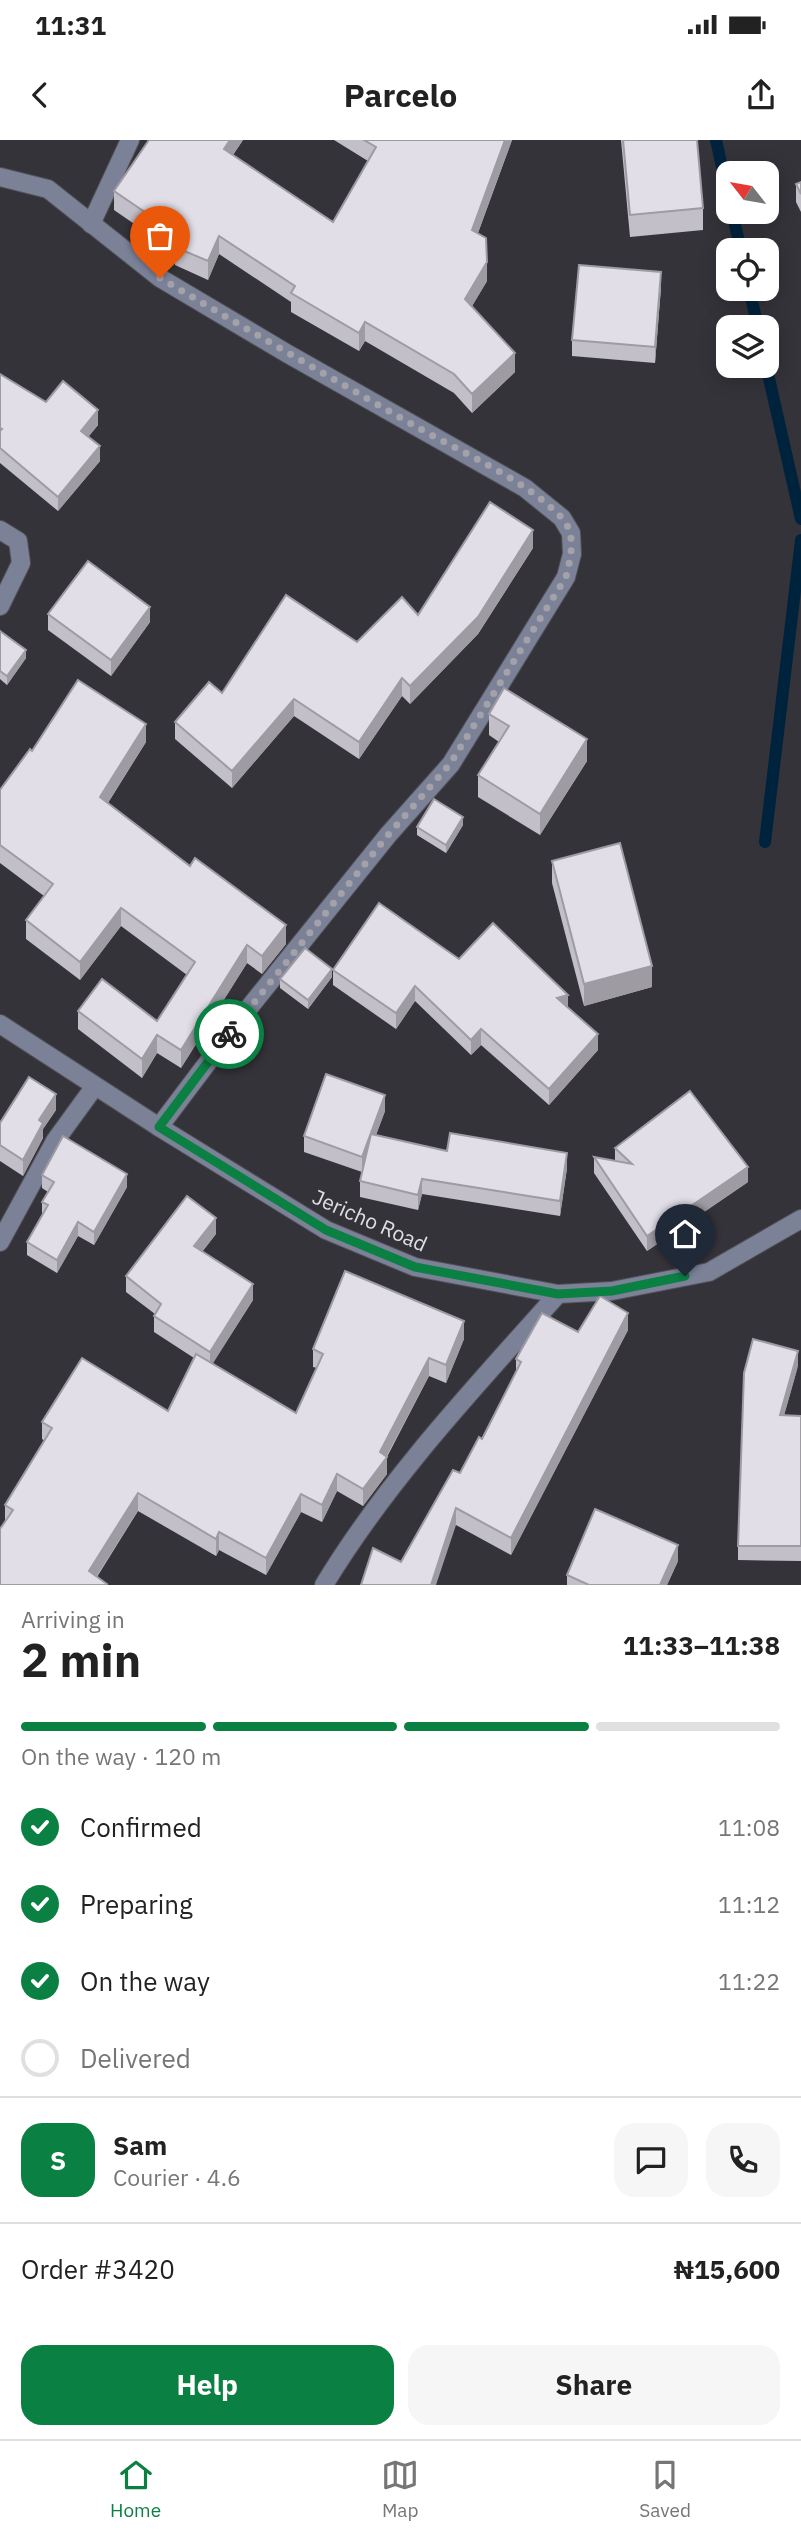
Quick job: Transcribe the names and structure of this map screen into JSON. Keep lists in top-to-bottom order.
{
  "streets": {
    "street": ["Jericho Road"]
  },
  "north": "top left",
  "page": {
    "status": "11:31",
    "header": "Parcelo",
    "heading": ["2 min", "Arriving in", "11:33–11:38"],
    "panel": [
      "Sam",
      "Courier · 4.6",
      "Order #3420",
      "₦15,600"
    ],
    "bar": "On the way · 120 m",
    "list": [
      ["Confirmed", "11:08"],
      ["Preparing", "11:12"],
      ["On the way", "11:22"],
      "Delivered"
    ],
    "round": "S",
    "buttons": ["Help", "Share"],
    "tabs": ["Home", "Map", "Saved"]
  }
}
